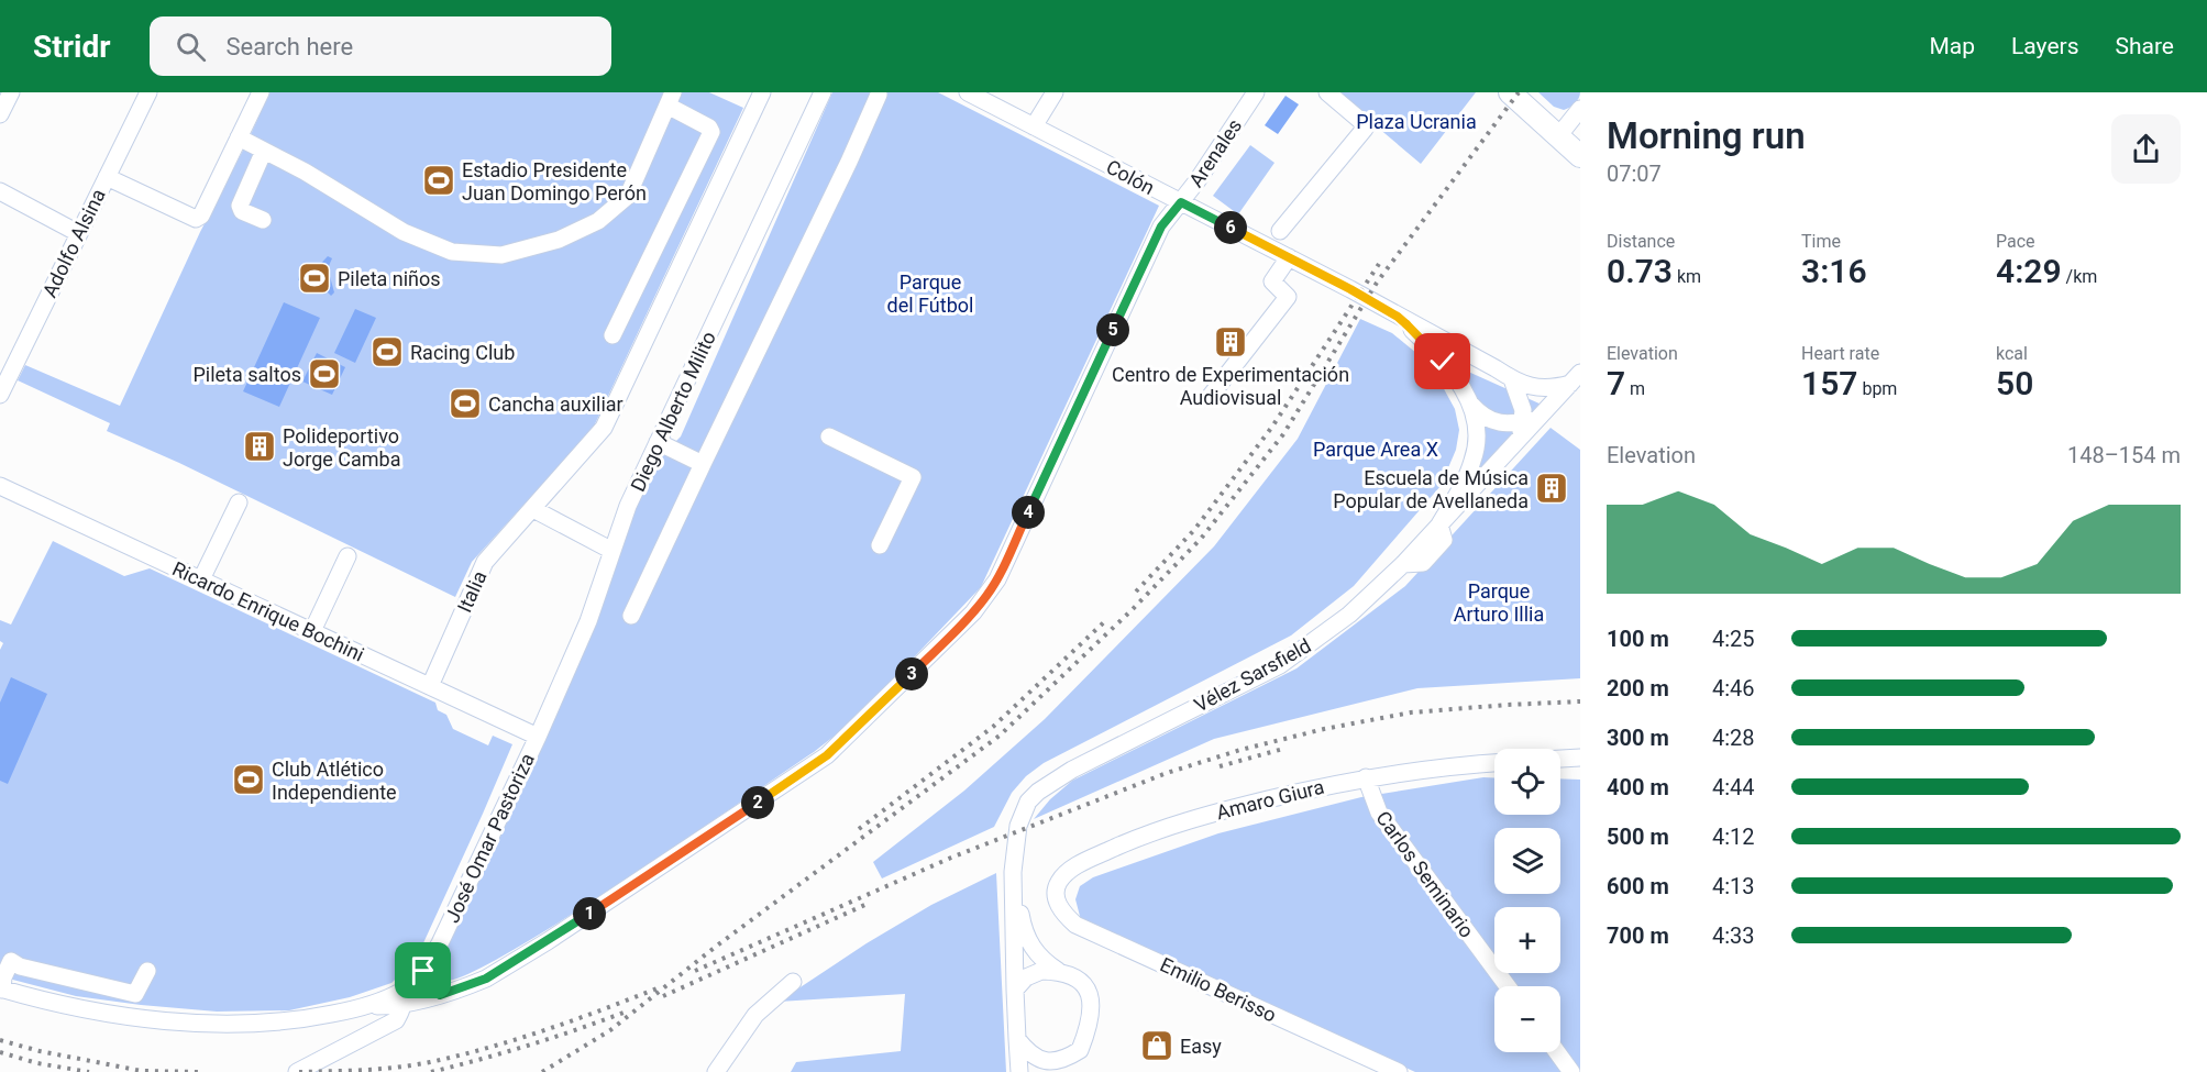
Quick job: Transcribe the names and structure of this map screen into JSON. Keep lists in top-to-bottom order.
{
  "streets": {
    "street": [
      "Arenales",
      "Colón",
      "Adolfo Alsina",
      "Diego Alberto Milito",
      "Italia",
      "Ricardo Enrique Bochini",
      "Vélez Sarsfield",
      "Amaro Giura",
      "José Omar Pastoriza",
      "Carlos Seminario",
      "Emilio Berisso"
    ]
  },
  "crossings": [
    ["Arenales", "Colón"],
    ["Arenales", "José Omar Pastoriza"],
    ["Colón", "Vélez Sarsfield"],
    ["Diego Alberto Milito", "Ricardo Enrique Bochini"],
    ["Diego Alberto Milito", "José Omar Pastoriza"],
    ["Italia", "Ricardo Enrique Bochini"],
    ["Ricardo Enrique Bochini", "José Omar Pastoriza"],
    ["Amaro Giura", "Carlos Seminario"],
    ["Amaro Giura", "Emilio Berisso"]
  ],
  "parks": [
    "Plaza Ucrania",
    "Parque del Fútbol",
    "Parque Area X",
    "Parque Arturo Illia"
  ],
  "places": {
    "sports": [
      "Estadio Presidente Juan Domingo Perón",
      "Pileta niños",
      "Racing Club",
      "Pileta saltos",
      "Cancha auxiliar",
      "Club Atlético Independiente"
    ],
    "building": ["Centro de Experimentación Audiovisual", "Polideportivo Jorge Camba", "Escuela de Música Popular de Avellaneda"],
    "shop": ["Easy"]
  },
  "page": {
    "header": "Stridr",
    "search": "Search here",
    "nav": ["Map", "Layers", "Share"],
    "heading": ["Morning run", "07:07"],
    "stats": [
      ["Distance", "0.73 km"],
      ["Time", "3:16"],
      ["Pace", "4:29 /km"],
      ["Elevation", "7 m"],
      ["Heart rate", "157 bpm"],
      ["kcal", "50"]
    ],
    "pins": [
      "6",
      "5",
      "4",
      "3",
      "2",
      "1"
    ],
    "chart": ["Elevation", "148–154 m"],
    "list": [
      {
        "name": "100 m",
        "note": "4:25"
      },
      {
        "name": "200 m",
        "note": "4:46"
      },
      {
        "name": "300 m",
        "note": "4:28"
      },
      {
        "name": "400 m",
        "note": "4:44"
      },
      {
        "name": "500 m",
        "note": "4:12"
      },
      {
        "name": "600 m",
        "note": "4:13"
      },
      {
        "name": "700 m",
        "note": "4:33"
      }
    ],
    "map_buttons": ["+", "−"]
  }
}
